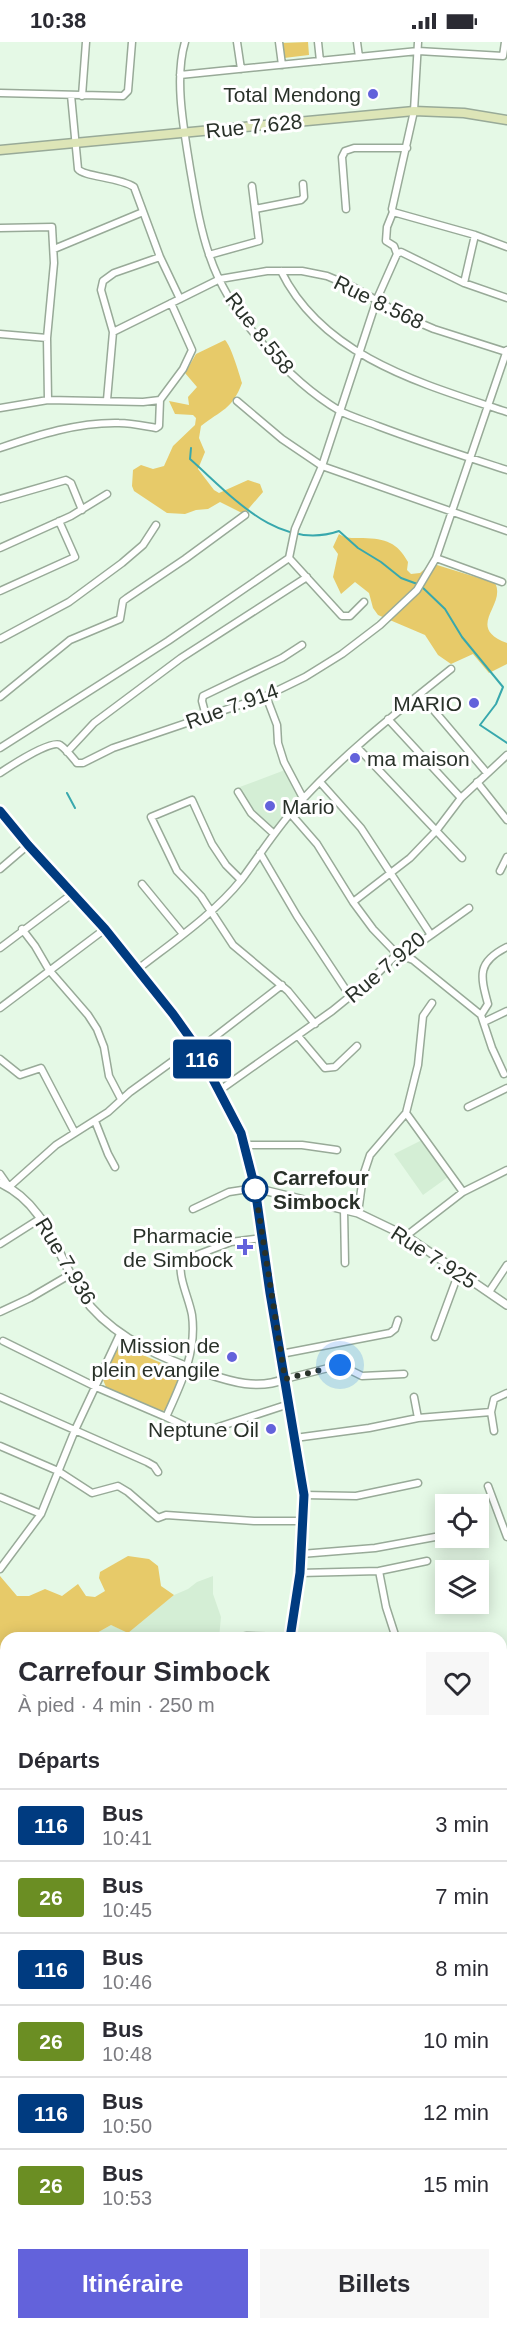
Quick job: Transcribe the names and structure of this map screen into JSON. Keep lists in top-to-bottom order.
{
  "streets": {
    "main road": ["Rue 7.628"],
    "street": [
      "Rue 8.568",
      "Rue 8.558",
      "Rue 7.914",
      "Rue 7.920",
      "Rue 7.925",
      "Rue 7.936"
    ]
  },
  "crossings": [
    ["Rue 7.628", "Rue 8.558"],
    ["Rue 8.568", "Rue 8.558"],
    ["Rue 8.568", "Rue 7.914"],
    ["Rue 8.558", "Rue 7.914"]
  ],
  "places": {
    "other": [
      "Total Mendong",
      "MARIO",
      "ma maison",
      "Mario",
      "Carrefour Simbock",
      "Mission de plein evangile",
      "Neptune Oil"
    ],
    "health": ["Pharmacie de Simbock"]
  },
  "lines": ["bus line 116"],
  "page": {
    "status": "10:38",
    "on_map": "116",
    "heading": [
      ["Carrefour Simbock", "À pied · 4 min · 250 m"],
      "Départs"
    ],
    "list": [
      {
        "mark": "116",
        "name": "Bus",
        "note": "10:41",
        "value": "3 min"
      },
      {
        "mark": "26",
        "name": "Bus",
        "note": "10:45",
        "value": "7 min"
      },
      {
        "mark": "116",
        "name": "Bus",
        "note": "10:46",
        "value": "8 min"
      },
      {
        "mark": "26",
        "name": "Bus",
        "note": "10:48",
        "value": "10 min"
      },
      {
        "mark": "116",
        "name": "Bus",
        "note": "10:50",
        "value": "12 min"
      },
      {
        "mark": "26",
        "name": "Bus",
        "note": "10:53",
        "value": "15 min"
      }
    ],
    "buttons": ["Itinéraire", "Billets"]
  }
}
